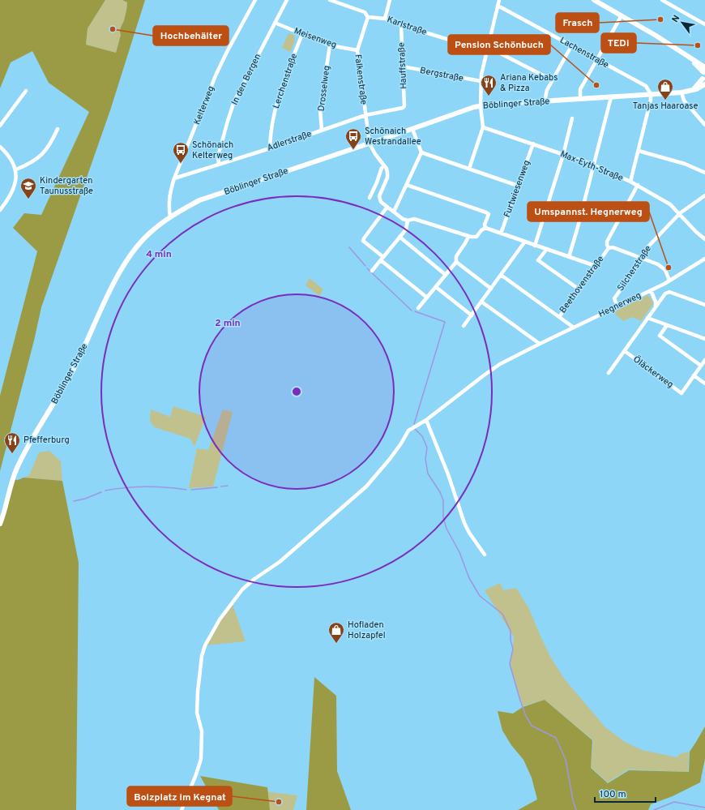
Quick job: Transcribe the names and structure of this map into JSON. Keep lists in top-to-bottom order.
{
  "streets": {
    "main road": ["Böblinger Straße"],
    "street": [
      "Karlstraße",
      "Meisenweg",
      "Lachenstraße",
      "Hauffstraße",
      "Bergstraße",
      "In den Bergen",
      "Falkenstraße",
      "Lerchenstraße",
      "Drosselweg",
      "Kelterweg",
      "Adlerstraße",
      "Max-Eyth-Straße",
      "Furtwiesenweg",
      "Silcherstraße",
      "Beethovenstraße",
      "Hegnerweg",
      "Öläckerweg"
    ]
  },
  "crossings": [
    ["Karlstraße", "Hauffstraße"],
    ["Karlstraße", "Falkenstraße"],
    ["Meisenweg", "In den Bergen"],
    ["Meisenweg", "Falkenstraße"],
    ["Meisenweg", "Lerchenstraße"],
    ["Meisenweg", "Drosselweg"],
    ["Lachenstraße", "Böblinger Straße"],
    ["Hauffstraße", "Bergstraße"],
    ["Hauffstraße", "Adlerstraße"],
    ["In den Bergen", "Adlerstraße"],
    ["Falkenstraße", "Böblinger Straße"],
    ["Falkenstraße", "Adlerstraße"],
    ["Lerchenstraße", "Adlerstraße"],
    ["Drosselweg", "Adlerstraße"],
    ["Böblinger Straße", "Kelterweg"],
    ["Kelterweg", "Adlerstraße"],
    ["Max-Eyth-Straße", "Furtwiesenweg"],
    ["Max-Eyth-Straße", "Silcherstraße"],
    ["Silcherstraße", "Beethovenstraße"],
    ["Silcherstraße", "Hegnerweg"],
    ["Beethovenstraße", "Hegnerweg"]
  ],
  "places": {
    "other": [
      "Frasch",
      "Hochbehälter",
      "TEDi",
      "Pension Schönbuch",
      "Umspannst. Hegnerweg",
      "Bolzplatz im Kegnat"
    ],
    "restaurant": ["Ariana Kebabs & Pizza", "Pfefferburg"],
    "shop": ["Tanjas Haaroase", "Hofladen Holzapfel"],
    "bus stop": ["Schönaich Westrandallee", "Schönaich Kelterweg"],
    "school or university": ["Kindergarten Taunusstraße"]
  },
  "scale_bar": "100 m",
  "north": "top left",
  "rings": ["4 min", "2 min"]
}
